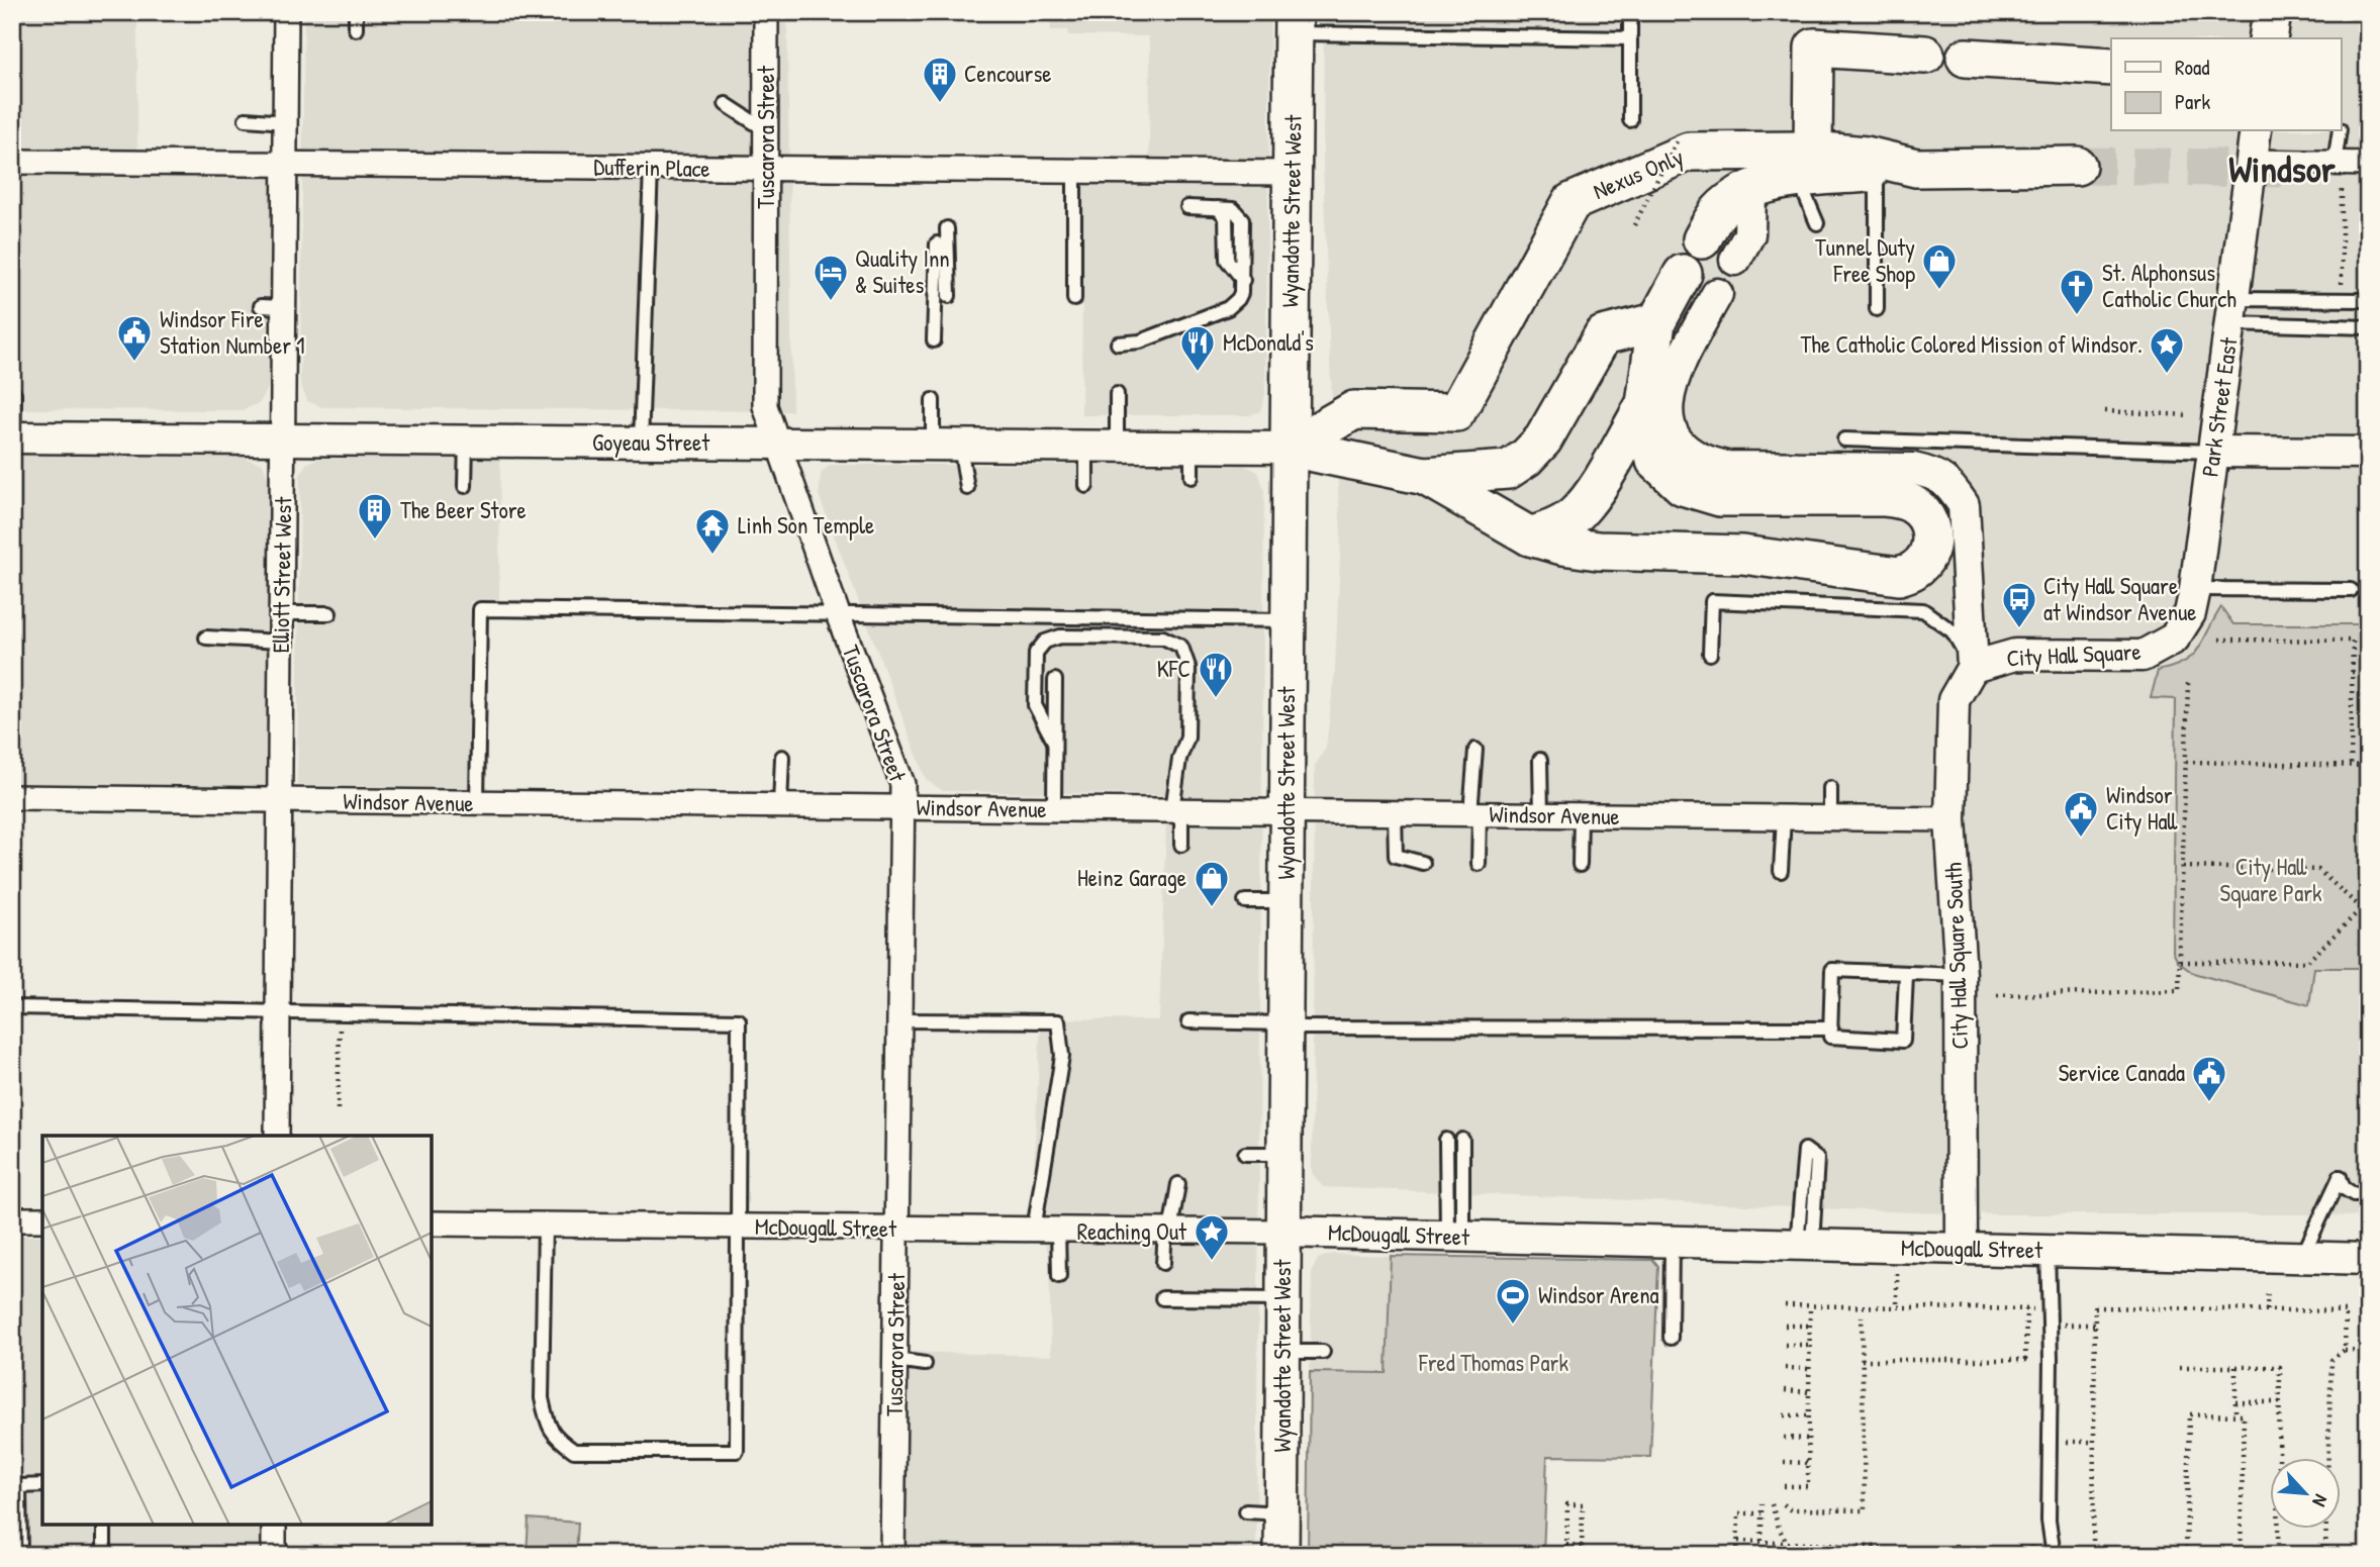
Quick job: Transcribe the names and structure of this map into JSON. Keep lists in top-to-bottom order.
{
  "streets": {
    "main road": ["Nexus Only", "Wyandotte Street West"],
    "street": [
      "Tuscarora Street",
      "Dufferin Place",
      "Park Street East",
      "Goyeau Street",
      "Elliott Street West",
      "City Hall Square",
      "Windsor Avenue",
      "City Hall Square South",
      "McDougall Street"
    ]
  },
  "crossings": [
    ["Tuscarora Street", "Dufferin Place"],
    ["Tuscarora Street", "Goyeau Street"],
    ["Tuscarora Street", "Windsor Avenue"],
    ["Tuscarora Street", "McDougall Street"],
    ["Dufferin Place", "Wyandotte Street West"],
    ["Dufferin Place", "Elliott Street West"],
    ["Nexus Only", "Wyandotte Street West"],
    ["Nexus Only", "Goyeau Street"],
    ["Wyandotte Street West", "Goyeau Street"],
    ["Wyandotte Street West", "Windsor Avenue"],
    ["Wyandotte Street West", "McDougall Street"],
    ["Park Street East", "City Hall Square"],
    ["Goyeau Street", "Elliott Street West"],
    ["Elliott Street West", "Windsor Avenue"],
    ["City Hall Square", "City Hall Square South"],
    ["Windsor Avenue", "City Hall Square South"],
    ["City Hall Square South", "McDougall Street"]
  ],
  "districts": ["Windsor"],
  "parks": ["City Hall Square Park", "Fred Thomas Park"],
  "places": {
    "building": ["Cencourse", "The Beer Store"],
    "shop": ["Tunnel Duty Free Shop", "Heinz Garage"],
    "hotel": ["Quality Inn & Suites"],
    "church": ["St. Alphonsus Catholic Church"],
    "public building": ["Windsor Fire Station Number 1", "Windsor City Hall", "Service Canada"],
    "restaurant": ["McDonald's", "KFC"],
    "place": ["The Catholic Colored Mission of Windsor.", "Reaching Out"],
    "temple": ["Linh Son Temple"],
    "bus stop": ["City Hall Square at Windsor Avenue"],
    "sports": ["Windsor Arena"]
  },
  "legend": ["Road", "Park"],
  "north": "bottom right"
}
